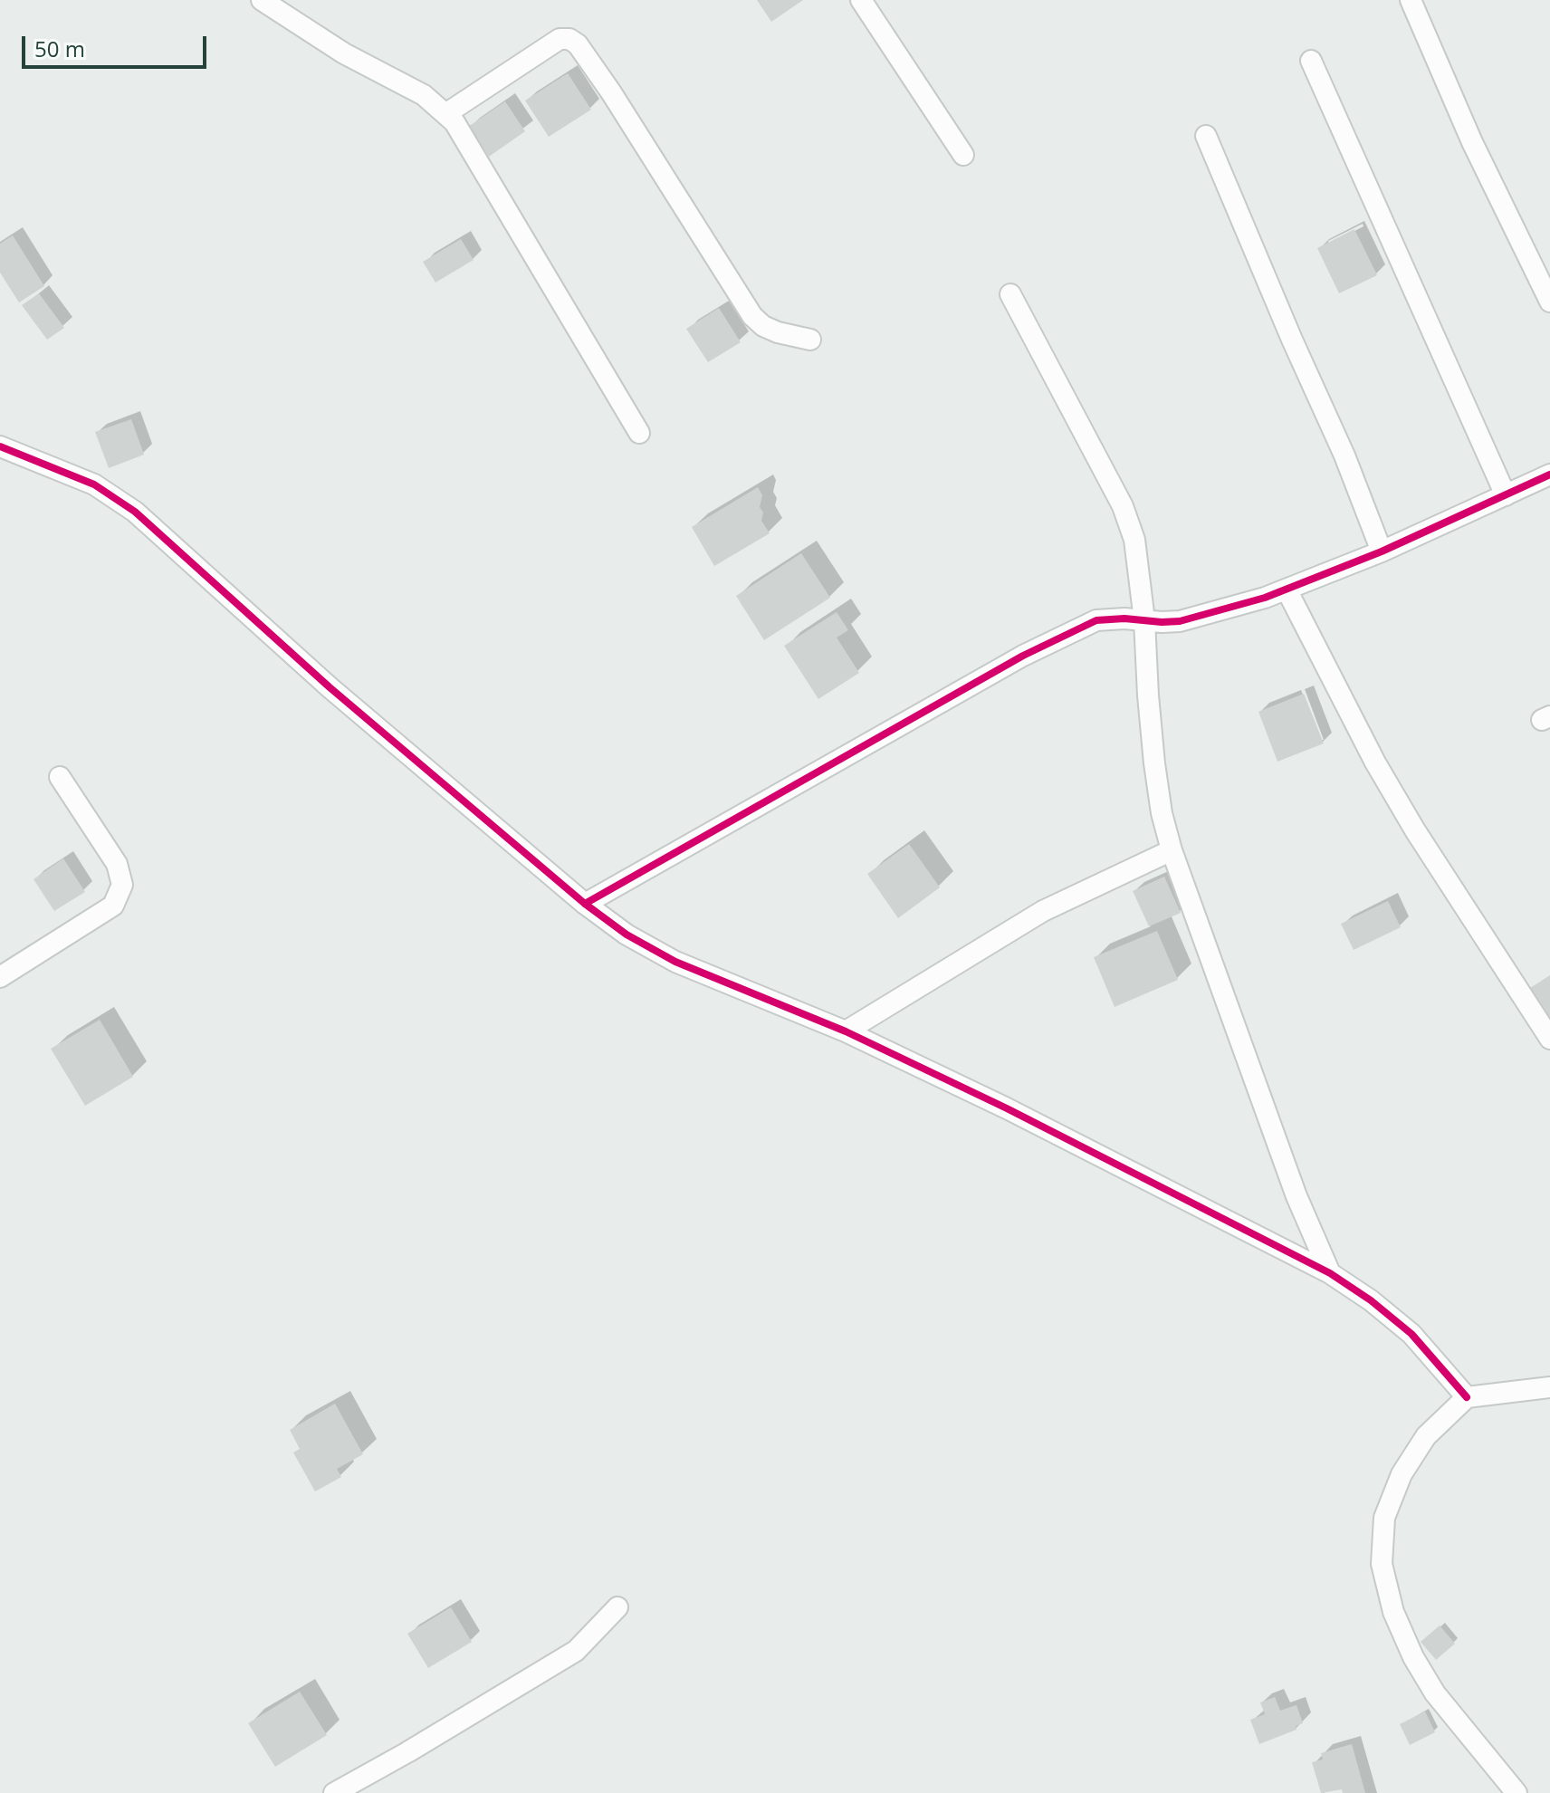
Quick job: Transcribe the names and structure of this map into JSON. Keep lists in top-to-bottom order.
{
  "scale_bar": "50 m"
}
